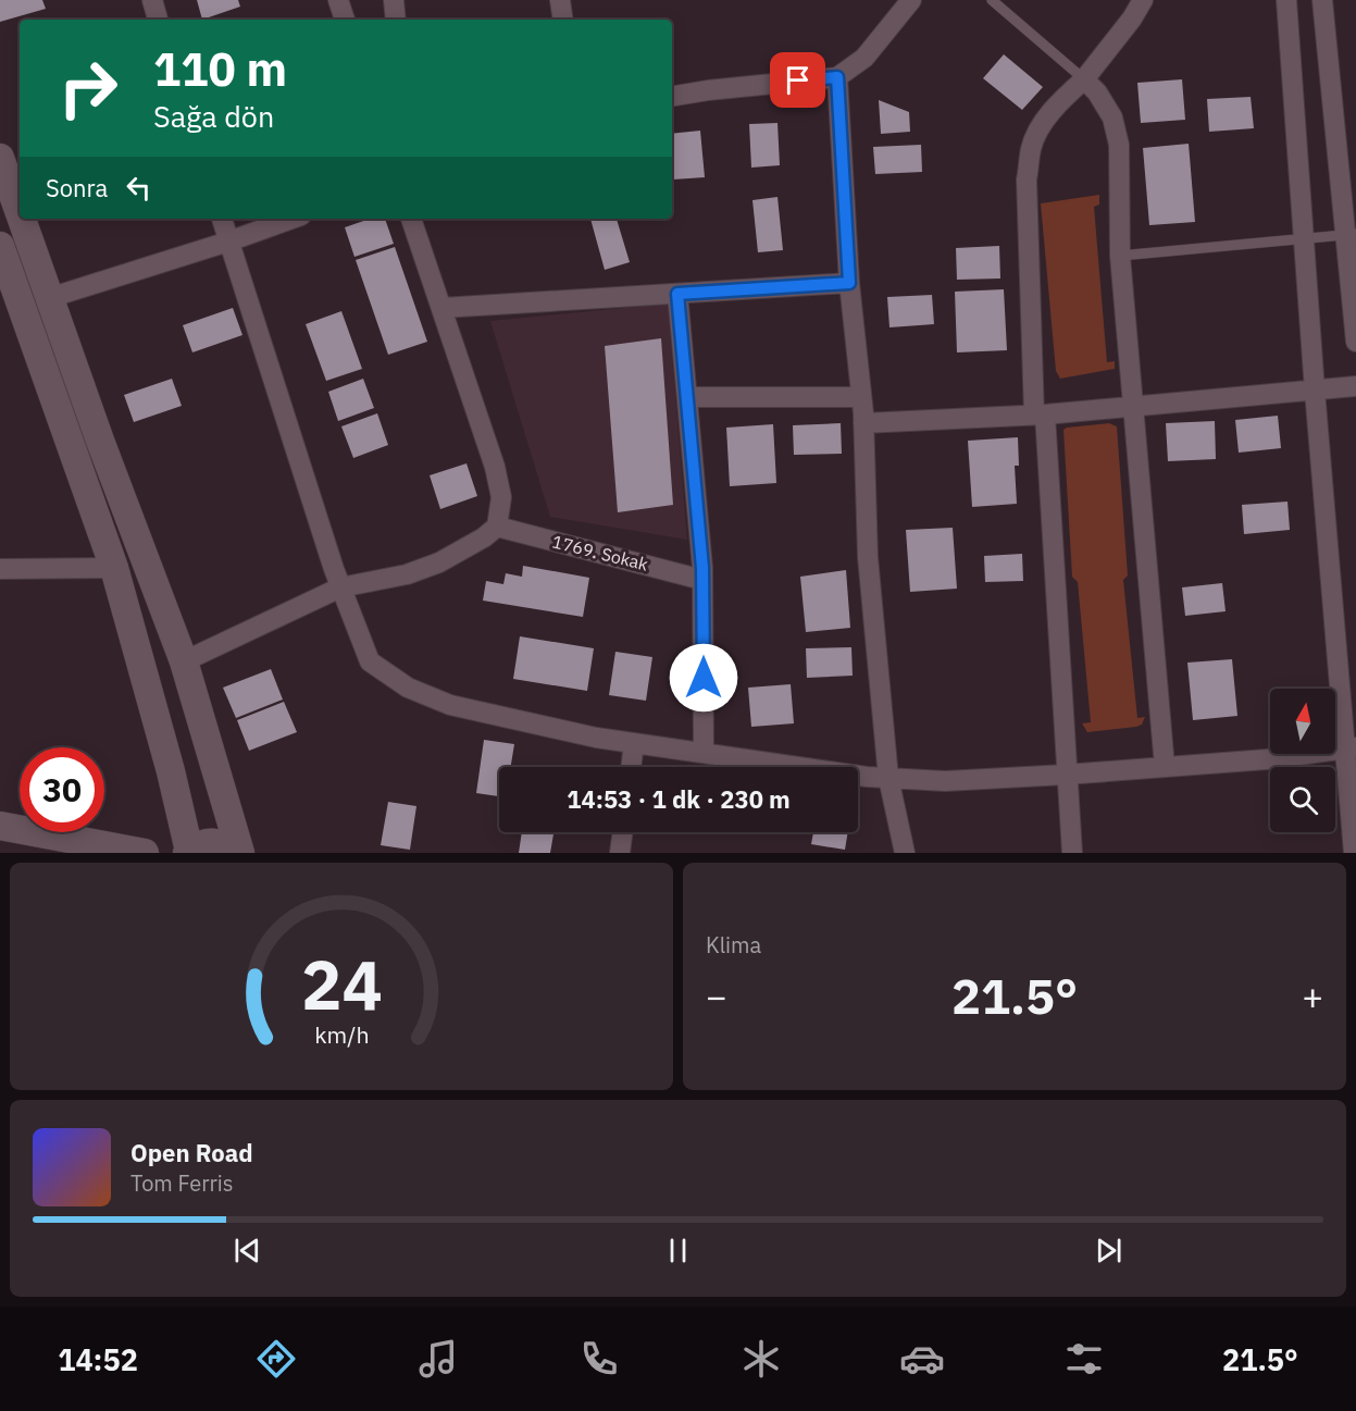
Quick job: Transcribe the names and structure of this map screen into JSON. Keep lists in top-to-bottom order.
{
  "streets": {
    "street": ["1769. Sokak"]
  },
  "north": "top",
  "page": {
    "turn": ["110 m", "Sağa dön"],
    "then": "Sonra",
    "limit": "30",
    "trip": "14:53 · 1 dk · 230 m",
    "tile": "Klima",
    "heat": ["−", "21.5°", "+"],
    "song": ["Open Road", "Tom Ferris"],
    "tabs": ["14:52", "21.5°"],
    "gauge": ["24", "km/h"]
  }
}
